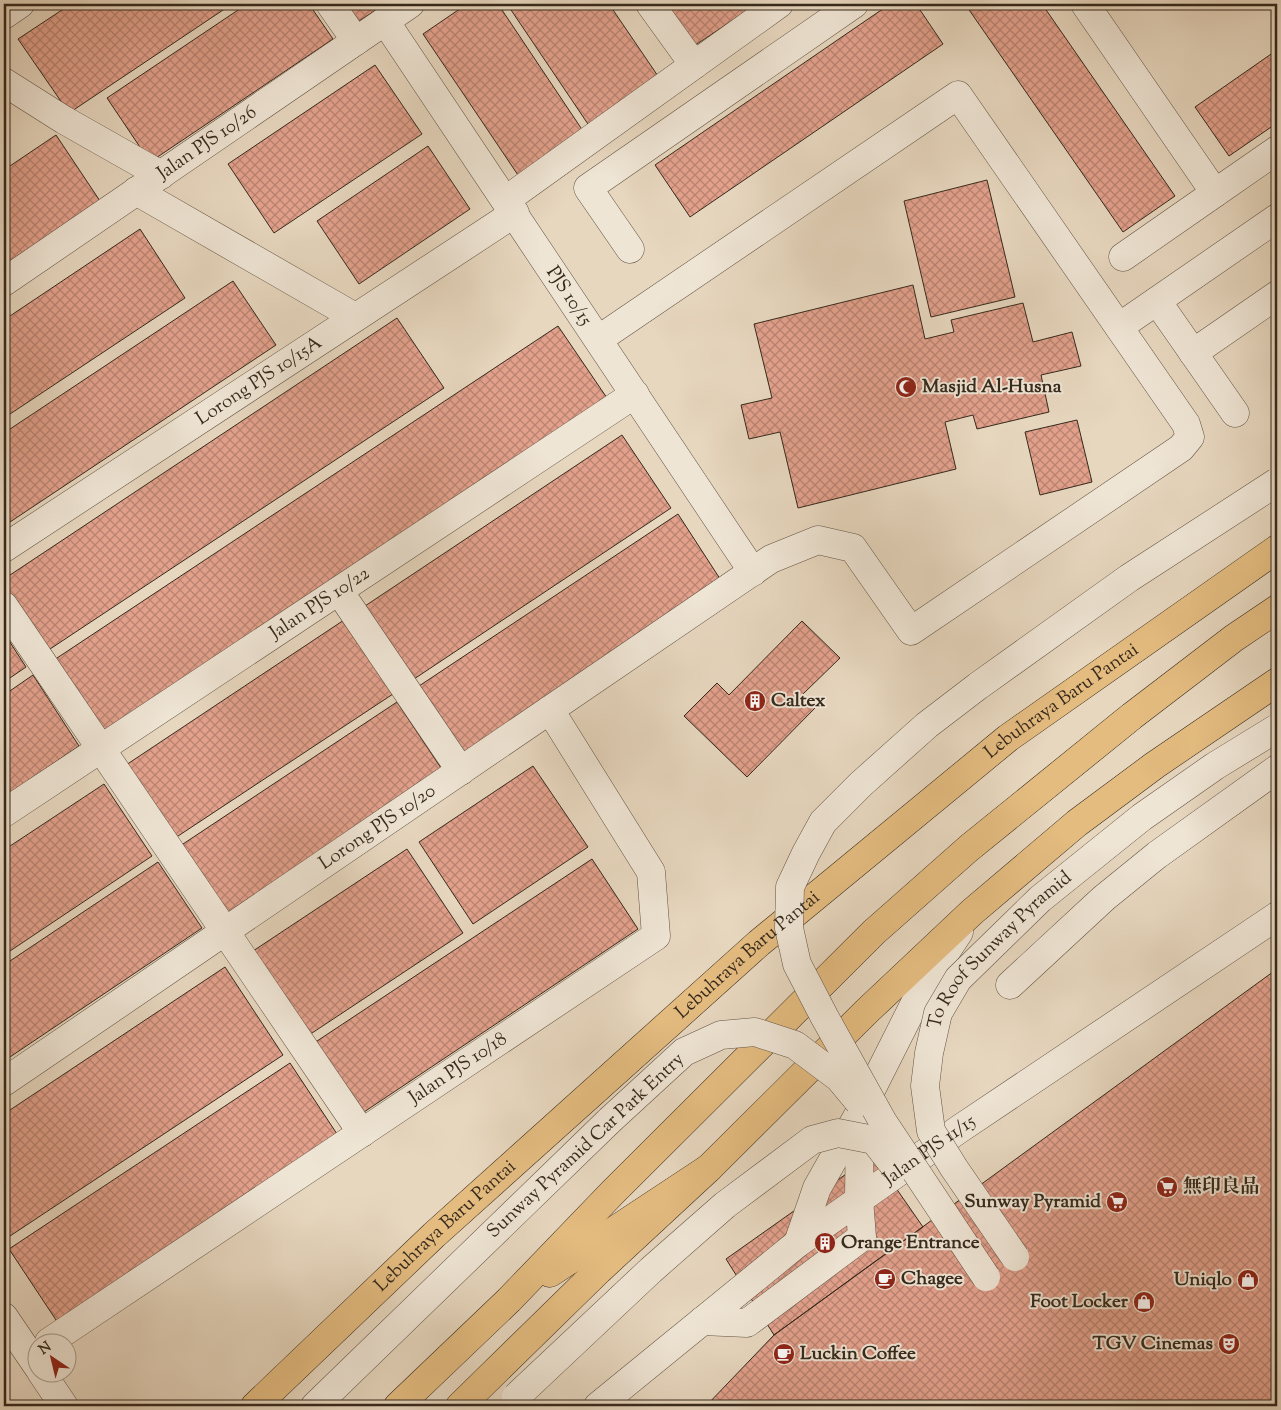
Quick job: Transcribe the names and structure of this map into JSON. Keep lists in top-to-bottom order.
{
  "streets": {
    "main road": ["Lebuhraya Baru Pantai"],
    "street": [
      "Jalan PJS 10/26",
      "PJS 10/15",
      "Lorong PJS 10/15A",
      "Jalan PJS 10/22",
      "Lorong PJS 10/20",
      "To Roof Sunway Pyramid",
      "Jalan PJS 10/18",
      "Sunway Pyramid Car Park Entry",
      "Jalan PJS 11/15"
    ]
  },
  "crossings": [
    ["Jalan PJS 10/26", "PJS 10/15"],
    ["PJS 10/15", "Lorong PJS 10/15A"],
    ["PJS 10/15", "Jalan PJS 10/22"],
    ["PJS 10/15", "Lorong PJS 10/20"],
    ["Lorong PJS 10/20", "Jalan PJS 10/18"],
    ["To Roof Sunway Pyramid", "Sunway Pyramid Car Park Entry"]
  ],
  "places": {
    "mosque": ["Masjid Al-Husna"],
    "building": ["Caltex", "Orange Entrance"],
    "supermarket": ["無印良品", "Sunway Pyramid"],
    "cafe": ["Chagee", "Luckin Coffee"],
    "shop": ["Uniqlo", "Foot Locker"],
    "theatre": ["TGV Cinemas"]
  },
  "north": "top left"
}
